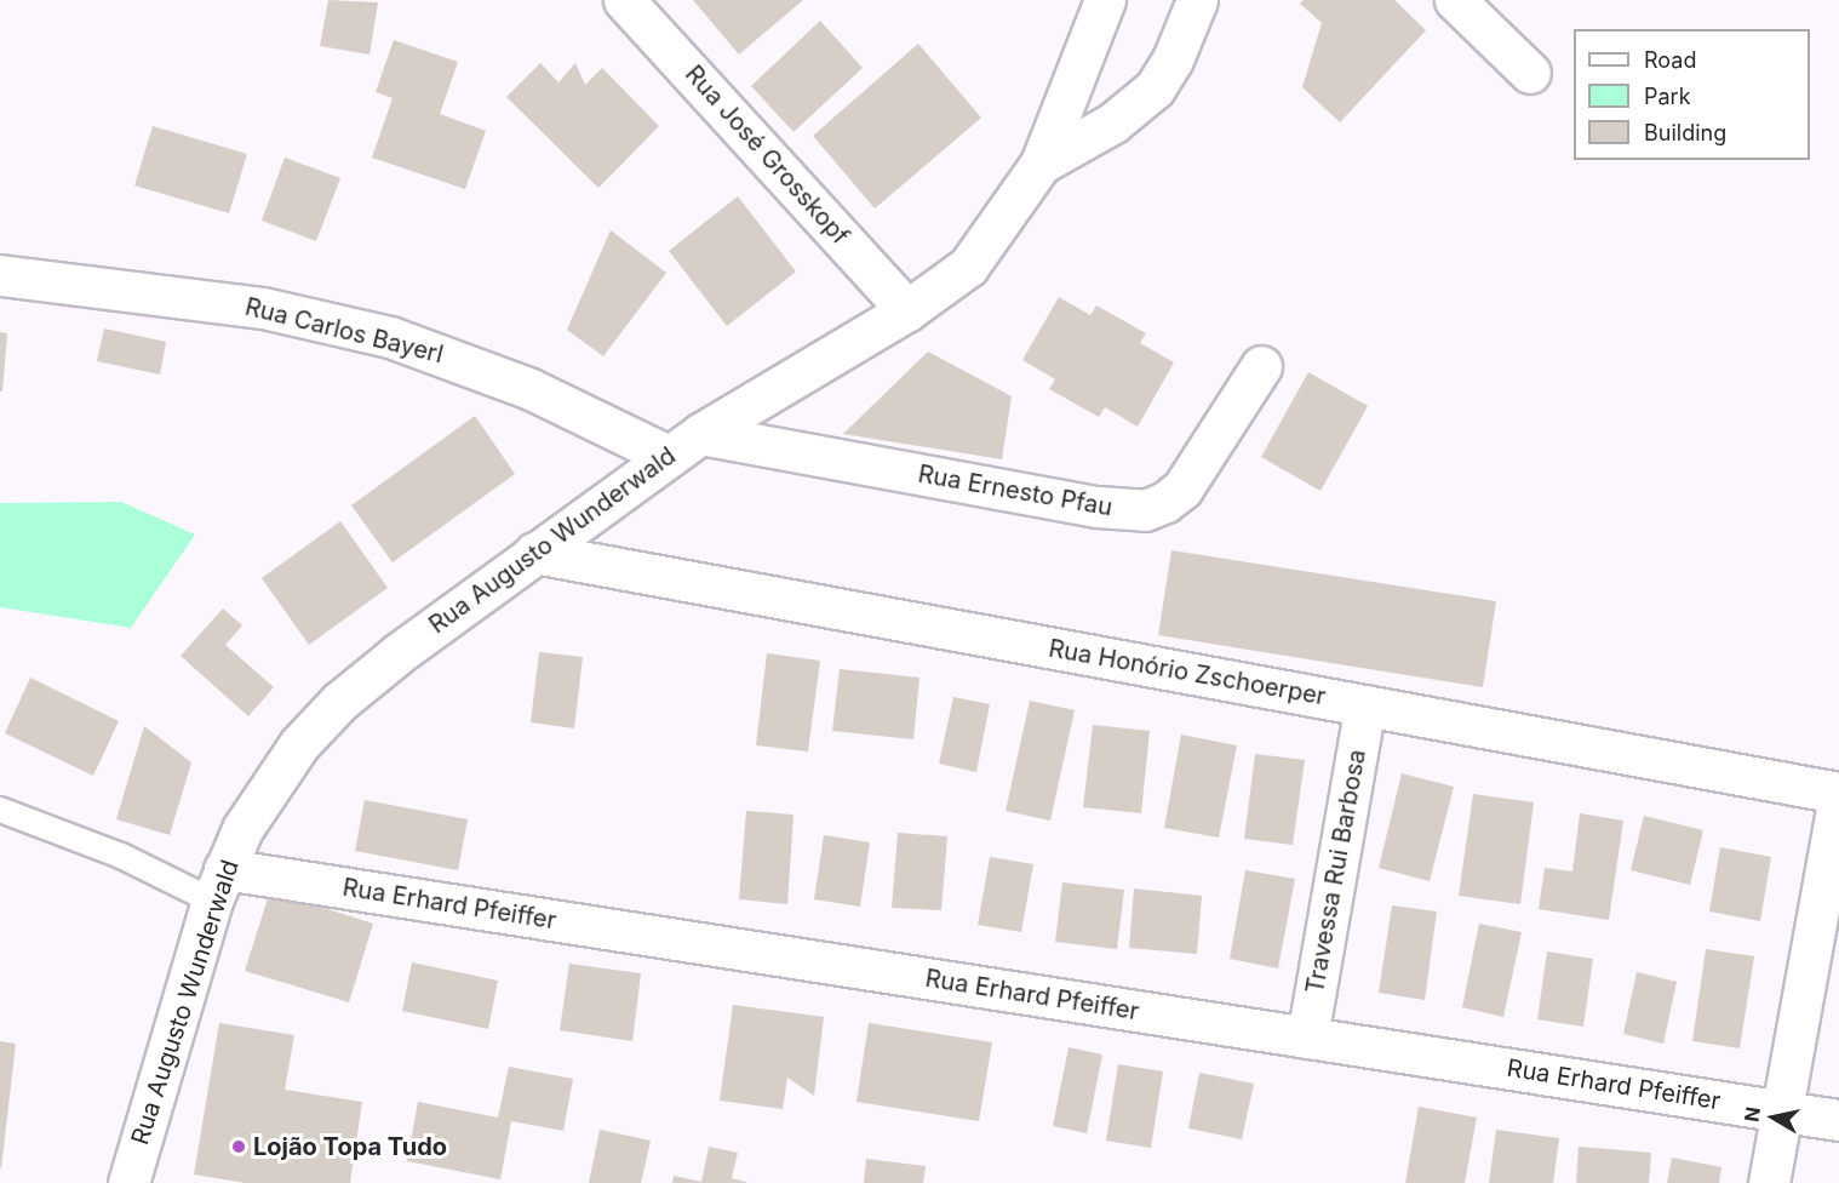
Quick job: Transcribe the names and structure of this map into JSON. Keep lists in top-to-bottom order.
{
  "streets": {
    "street": [
      "Rua José Grosskopf",
      "Rua Carlos Bayerl",
      "Rua Ernesto Pfau",
      "Rua Augusto Wunderwald",
      "Rua Honório Zschoerper",
      "Travessa Rui Barbosa",
      "Rua Erhard Pfeiffer"
    ]
  },
  "crossings": [
    ["Rua José Grosskopf", "Rua Augusto Wunderwald"],
    ["Rua Carlos Bayerl", "Rua Ernesto Pfau"],
    ["Rua Carlos Bayerl", "Rua Augusto Wunderwald"],
    ["Rua Ernesto Pfau", "Rua Augusto Wunderwald"],
    ["Rua Augusto Wunderwald", "Rua Honório Zschoerper"],
    ["Rua Augusto Wunderwald", "Rua Erhard Pfeiffer"],
    ["Rua Honório Zschoerper", "Travessa Rui Barbosa"],
    ["Travessa Rui Barbosa", "Rua Erhard Pfeiffer"]
  ],
  "places": ["Lojão Topa Tudo"],
  "legend": ["Road", "Park", "Building"],
  "north": "left"
}
